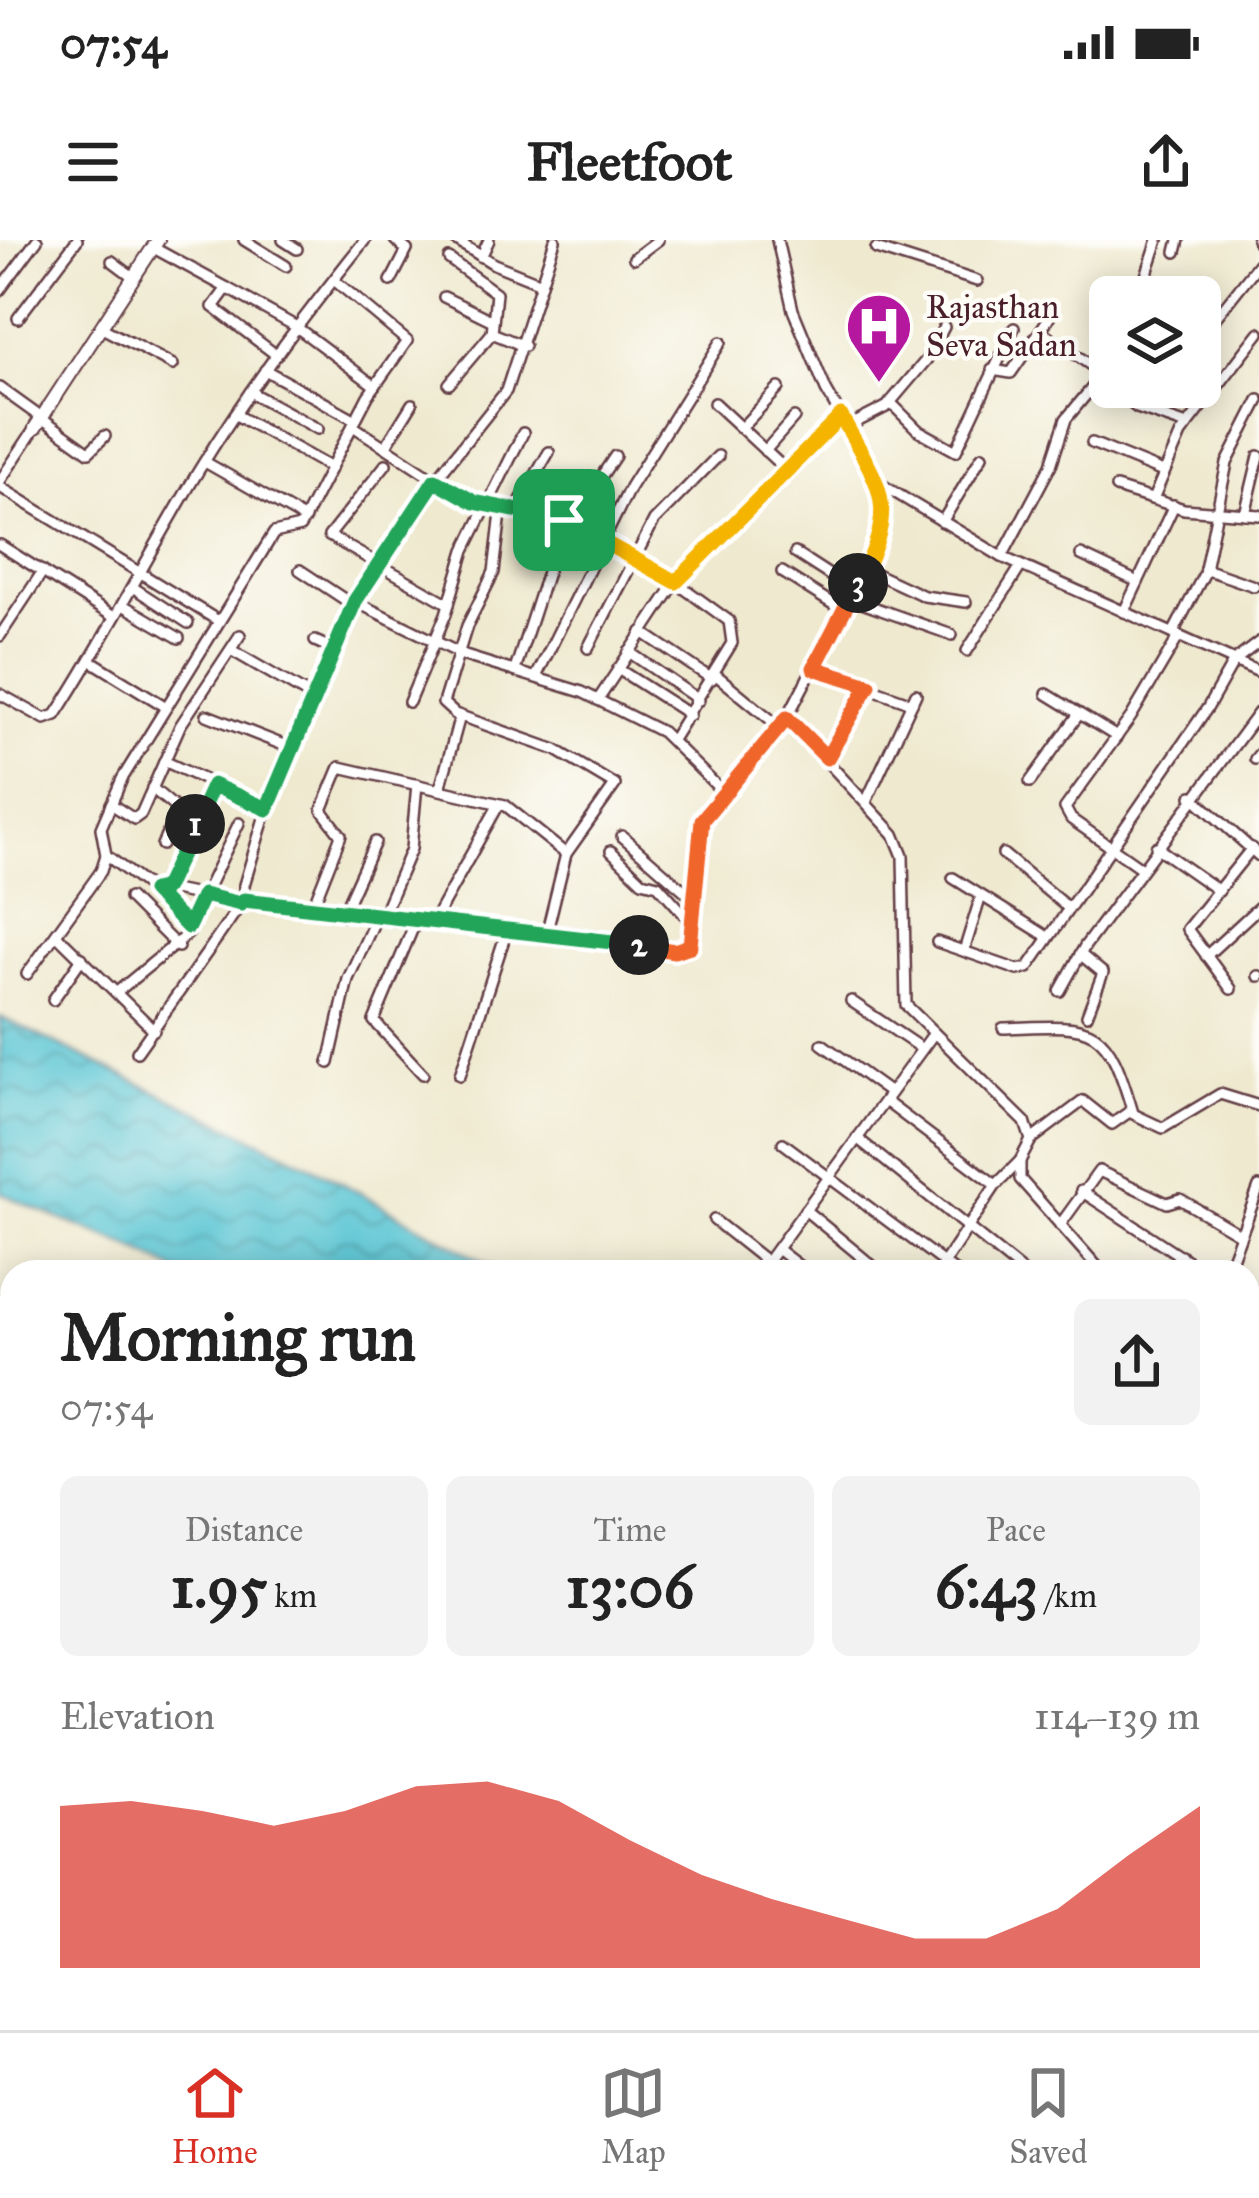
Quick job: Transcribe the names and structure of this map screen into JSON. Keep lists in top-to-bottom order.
{
  "places": {
    "hospital": ["Rajasthan Seva Sadan"]
  },
  "page": {
    "status": "07:54",
    "header": "Fleetfoot",
    "pins": ["3", "1", "2"],
    "heading": ["Morning run", "07:54"],
    "stats": [
      ["Distance", "1.95 km"],
      ["Time", "13:06"],
      ["Pace", "6:43 /km"]
    ],
    "chart": ["Elevation", "114–139 m"],
    "tabs": ["Home", "Map", "Saved"]
  }
}
